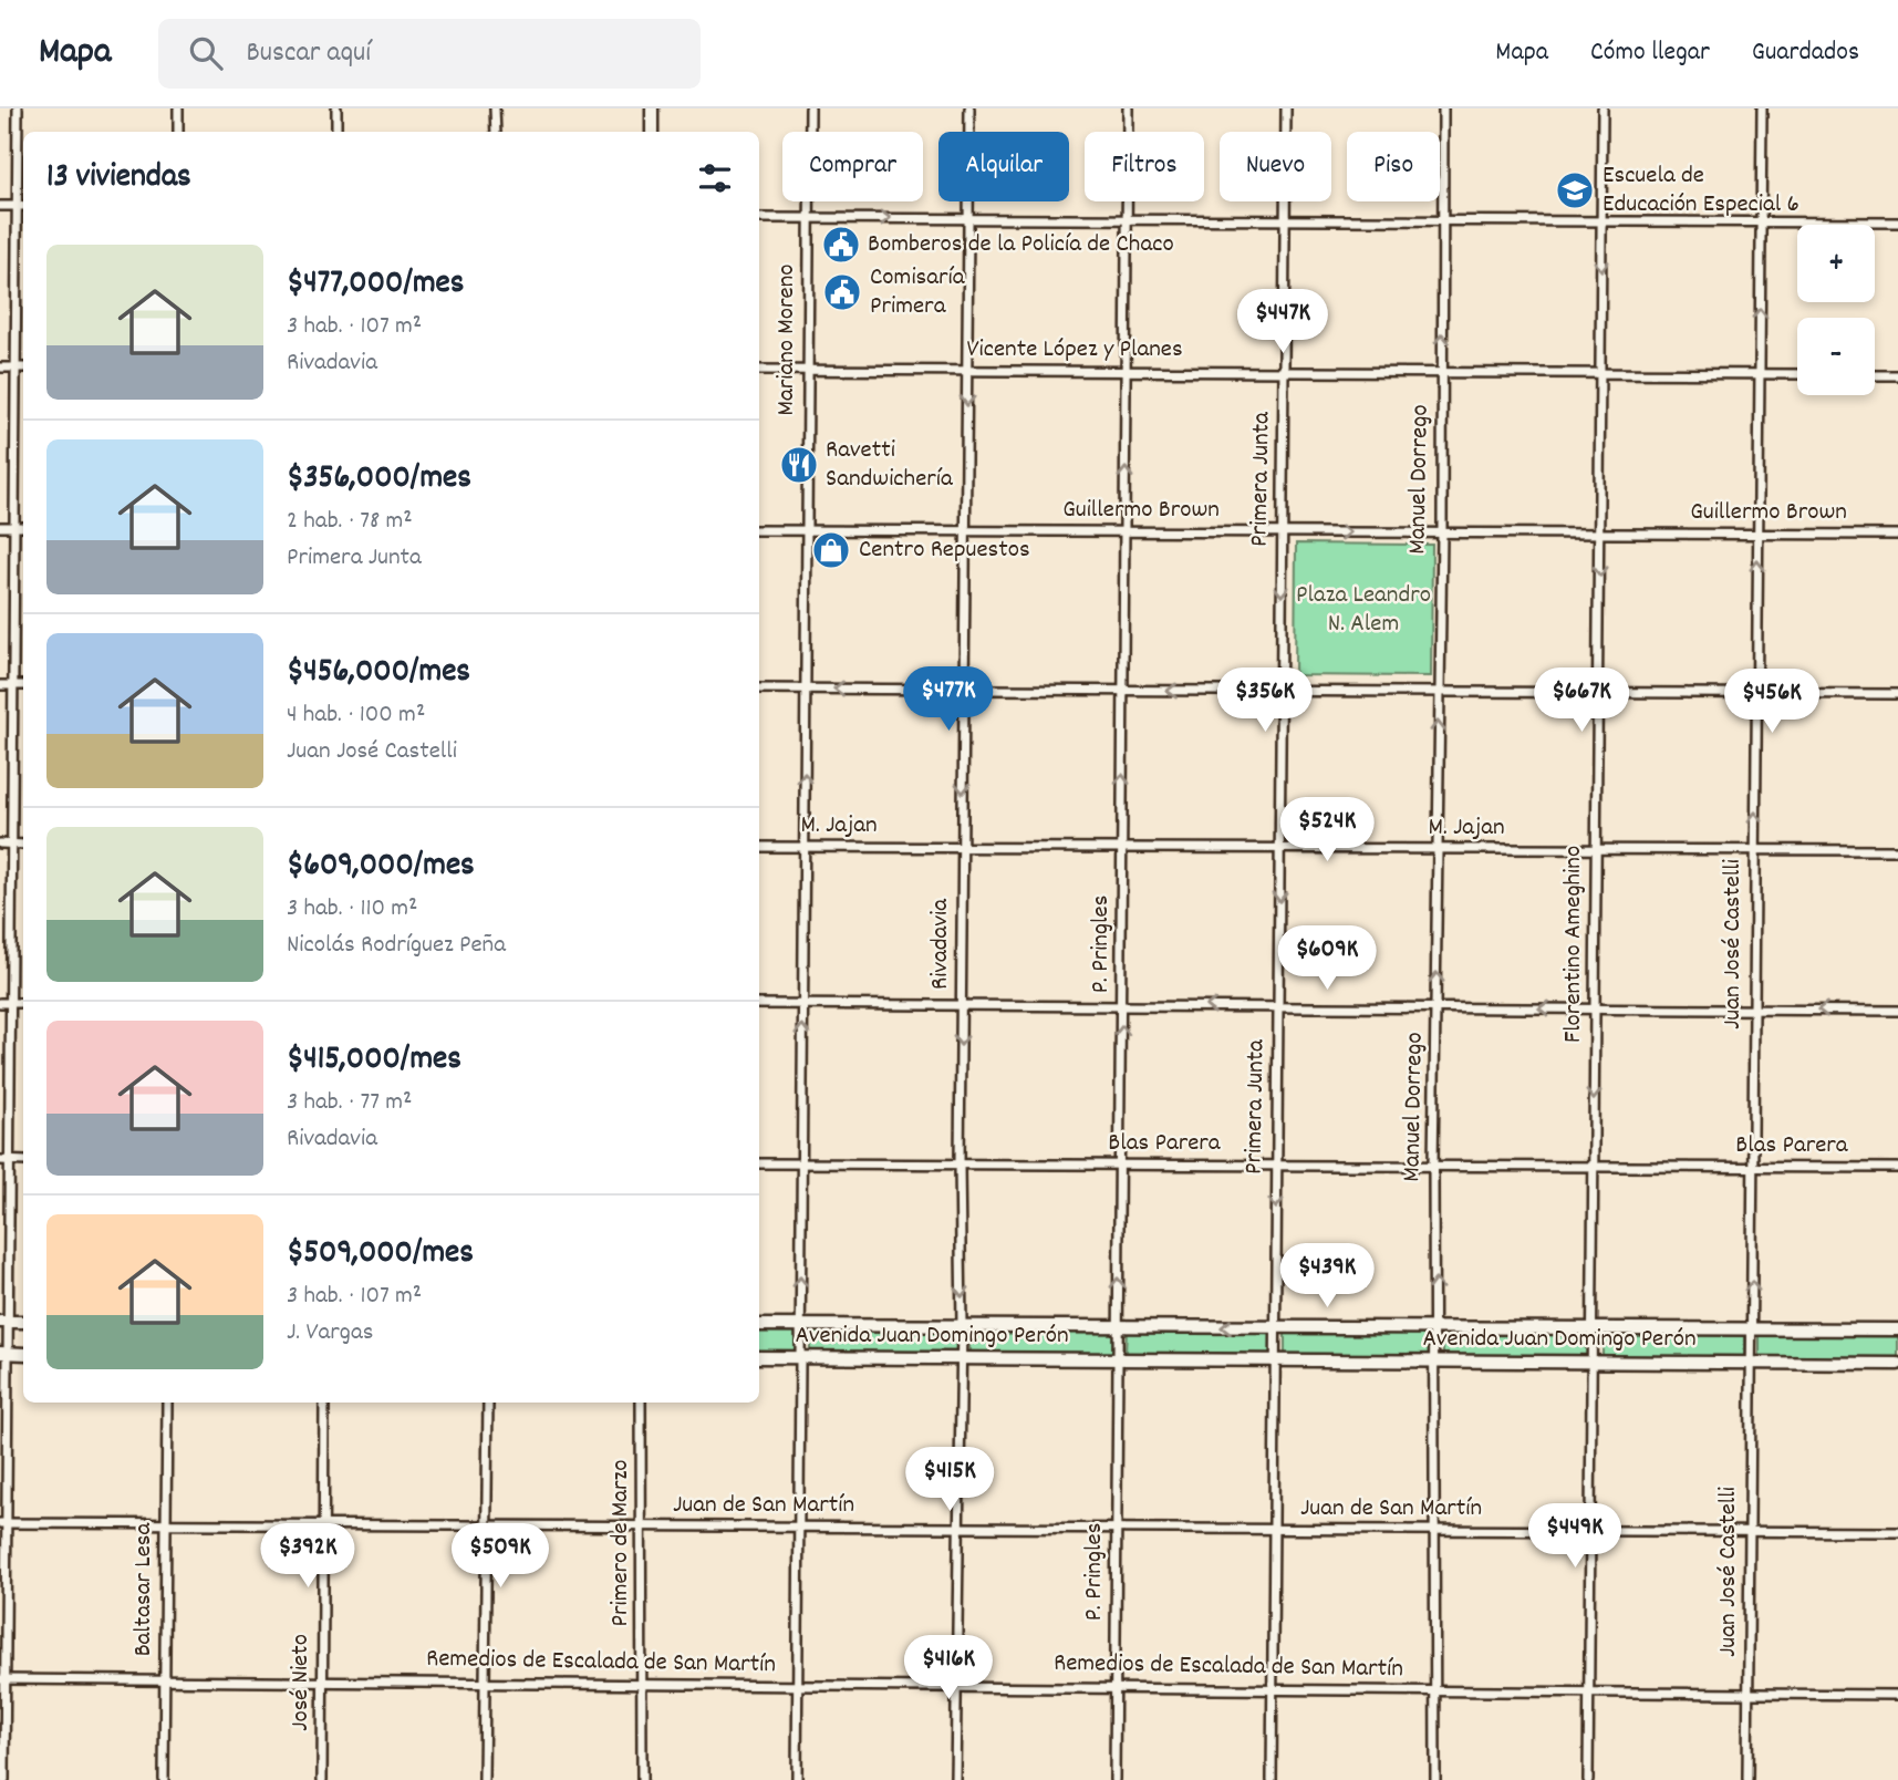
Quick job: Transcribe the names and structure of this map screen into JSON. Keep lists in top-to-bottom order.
{
  "streets": {
    "main road": ["Avenida Juan Domingo Perón"],
    "street": [
      "Mariano Moreno",
      "Vicente López y Planes",
      "Primera Junta",
      "Manuel Dorrego",
      "Guillermo Brown",
      "M. Jajan",
      "Rivadavia",
      "P. Pringles",
      "Florentino Ameghino",
      "Juan José Castelli",
      "Blas Parera",
      "Juan de San Martín",
      "Primero de Marzo",
      "Baltasar Lesa",
      "Remedios de Escalada de San Martín",
      "José Nieto"
    ]
  },
  "crossings": [
    ["Mariano Moreno", "Vicente López y Planes"],
    ["Mariano Moreno", "Guillermo Brown"],
    ["Mariano Moreno", "M. Jajan"],
    ["Mariano Moreno", "Blas Parera"],
    ["Mariano Moreno", "Avenida Juan Domingo Perón"],
    ["Mariano Moreno", "Juan de San Martín"],
    ["Mariano Moreno", "Remedios de Escalada de San Martín"],
    ["Vicente López y Planes", "Primera Junta"],
    ["Vicente López y Planes", "Manuel Dorrego"],
    ["Vicente López y Planes", "Rivadavia"],
    ["Vicente López y Planes", "P. Pringles"],
    ["Vicente López y Planes", "Florentino Ameghino"],
    ["Vicente López y Planes", "Juan José Castelli"],
    ["Primera Junta", "Guillermo Brown"],
    ["Primera Junta", "M. Jajan"],
    ["Primera Junta", "Blas Parera"],
    ["Primera Junta", "Avenida Juan Domingo Perón"],
    ["Primera Junta", "Juan de San Martín"],
    ["Primera Junta", "Remedios de Escalada de San Martín"],
    ["Manuel Dorrego", "Guillermo Brown"],
    ["Manuel Dorrego", "M. Jajan"],
    ["Manuel Dorrego", "Blas Parera"],
    ["Manuel Dorrego", "Avenida Juan Domingo Perón"],
    ["Manuel Dorrego", "Juan de San Martín"],
    ["Manuel Dorrego", "Remedios de Escalada de San Martín"],
    ["Guillermo Brown", "Rivadavia"],
    ["Guillermo Brown", "P. Pringles"],
    ["Guillermo Brown", "Florentino Ameghino"],
    ["Guillermo Brown", "Juan José Castelli"],
    ["M. Jajan", "Rivadavia"],
    ["M. Jajan", "P. Pringles"],
    ["M. Jajan", "Florentino Ameghino"],
    ["M. Jajan", "Juan José Castelli"],
    ["Rivadavia", "Blas Parera"],
    ["Rivadavia", "Avenida Juan Domingo Perón"],
    ["Rivadavia", "Juan de San Martín"],
    ["Rivadavia", "Remedios de Escalada de San Martín"],
    ["P. Pringles", "Blas Parera"],
    ["P. Pringles", "Avenida Juan Domingo Perón"],
    ["P. Pringles", "Juan de San Martín"],
    ["P. Pringles", "Remedios de Escalada de San Martín"],
    ["Florentino Ameghino", "Blas Parera"],
    ["Florentino Ameghino", "Avenida Juan Domingo Perón"],
    ["Florentino Ameghino", "Juan de San Martín"],
    ["Florentino Ameghino", "Remedios de Escalada de San Martín"],
    ["Juan José Castelli", "Blas Parera"],
    ["Juan José Castelli", "Avenida Juan Domingo Perón"],
    ["Juan José Castelli", "Juan de San Martín"],
    ["Juan José Castelli", "Remedios de Escalada de San Martín"],
    ["Juan de San Martín", "Primero de Marzo"],
    ["Juan de San Martín", "Baltasar Lesa"],
    ["Juan de San Martín", "José Nieto"],
    ["Primero de Marzo", "Remedios de Escalada de San Martín"],
    ["Baltasar Lesa", "Remedios de Escalada de San Martín"],
    ["Remedios de Escalada de San Martín", "José Nieto"]
  ],
  "one_way": [
    "Manuel Dorrego",
    "Rivadavia",
    "P. Pringles",
    "Juan José Castelli"
  ],
  "parks": ["Plaza Leandro N. Alem"],
  "places": {
    "school or university": ["Escuela de Educación Especial 6"],
    "public building": ["Bomberos de la Policía de Chaco", "Comisaría Primera"],
    "restaurant": ["Ravetti Sandwichería"],
    "shop": ["Centro Repuestos"]
  },
  "page": {
    "header": "Mapa",
    "search": "Buscar aquí",
    "nav": ["Mapa", "Cómo llegar", "Guardados"],
    "chip": [
      "Comprar",
      "Alquilar",
      "Filtros",
      "Nuevo",
      "Piso"
    ],
    "heading": "13 viviendas",
    "map_buttons": ["+", "−"],
    "list": [
      {
        "name": "$477,000/mes",
        "note": "3 hab. · 107 m² · Rivadavia"
      },
      {
        "name": "$356,000/mes",
        "note": "2 hab. · 78 m² · Primera Junta"
      },
      {
        "name": "$456,000/mes",
        "note": "4 hab. · 100 m² · Juan José Castelli"
      },
      {
        "name": "$609,000/mes",
        "note": "3 hab. · 110 m² · Nicolás Rodríguez Peña"
      },
      {
        "name": "$415,000/mes",
        "note": "3 hab. · 77 m² · Rivadavia"
      },
      {
        "name": "$509,000/mes",
        "note": "3 hab. · 107 m² · J. Vargas"
      }
    ],
    "price": [
      "$447K",
      "$477K",
      "$356K",
      "$667K",
      "$456K",
      "$524K",
      "$609K",
      "$439K",
      "$415K",
      "$449K",
      "$392K",
      "$509K",
      "$416K"
    ]
  }
}
